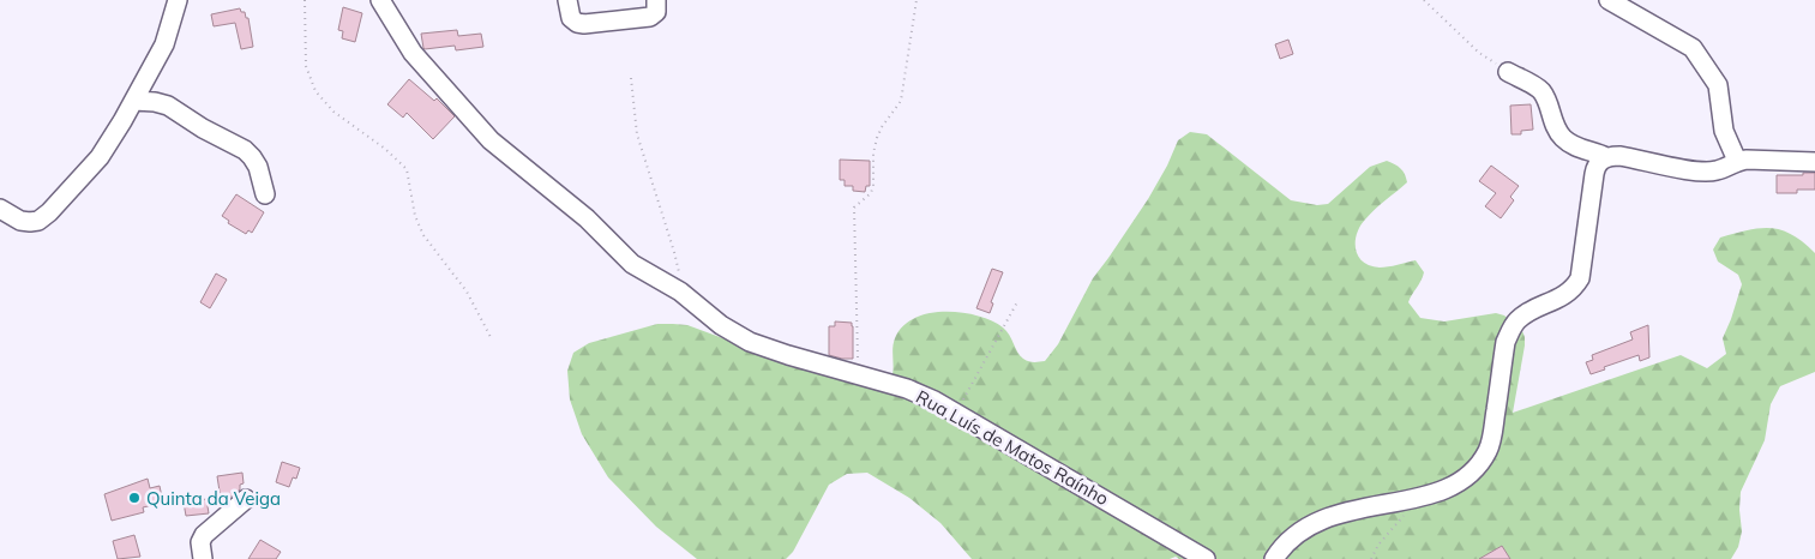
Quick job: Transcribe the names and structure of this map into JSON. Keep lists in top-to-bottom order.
{
  "streets": {
    "street": ["Rua Luís de Matos Raínho"]
  },
  "places": ["Quinta da Veiga"]
}
